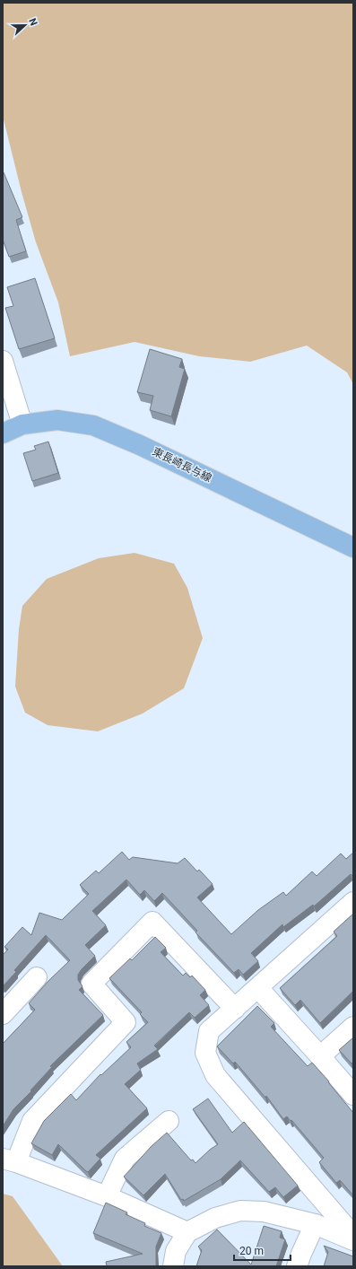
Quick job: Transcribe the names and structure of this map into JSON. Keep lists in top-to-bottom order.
{
  "streets": {
    "main road": ["東長崎長与線"]
  },
  "scale_bar": "20 m",
  "north": "right"
}
